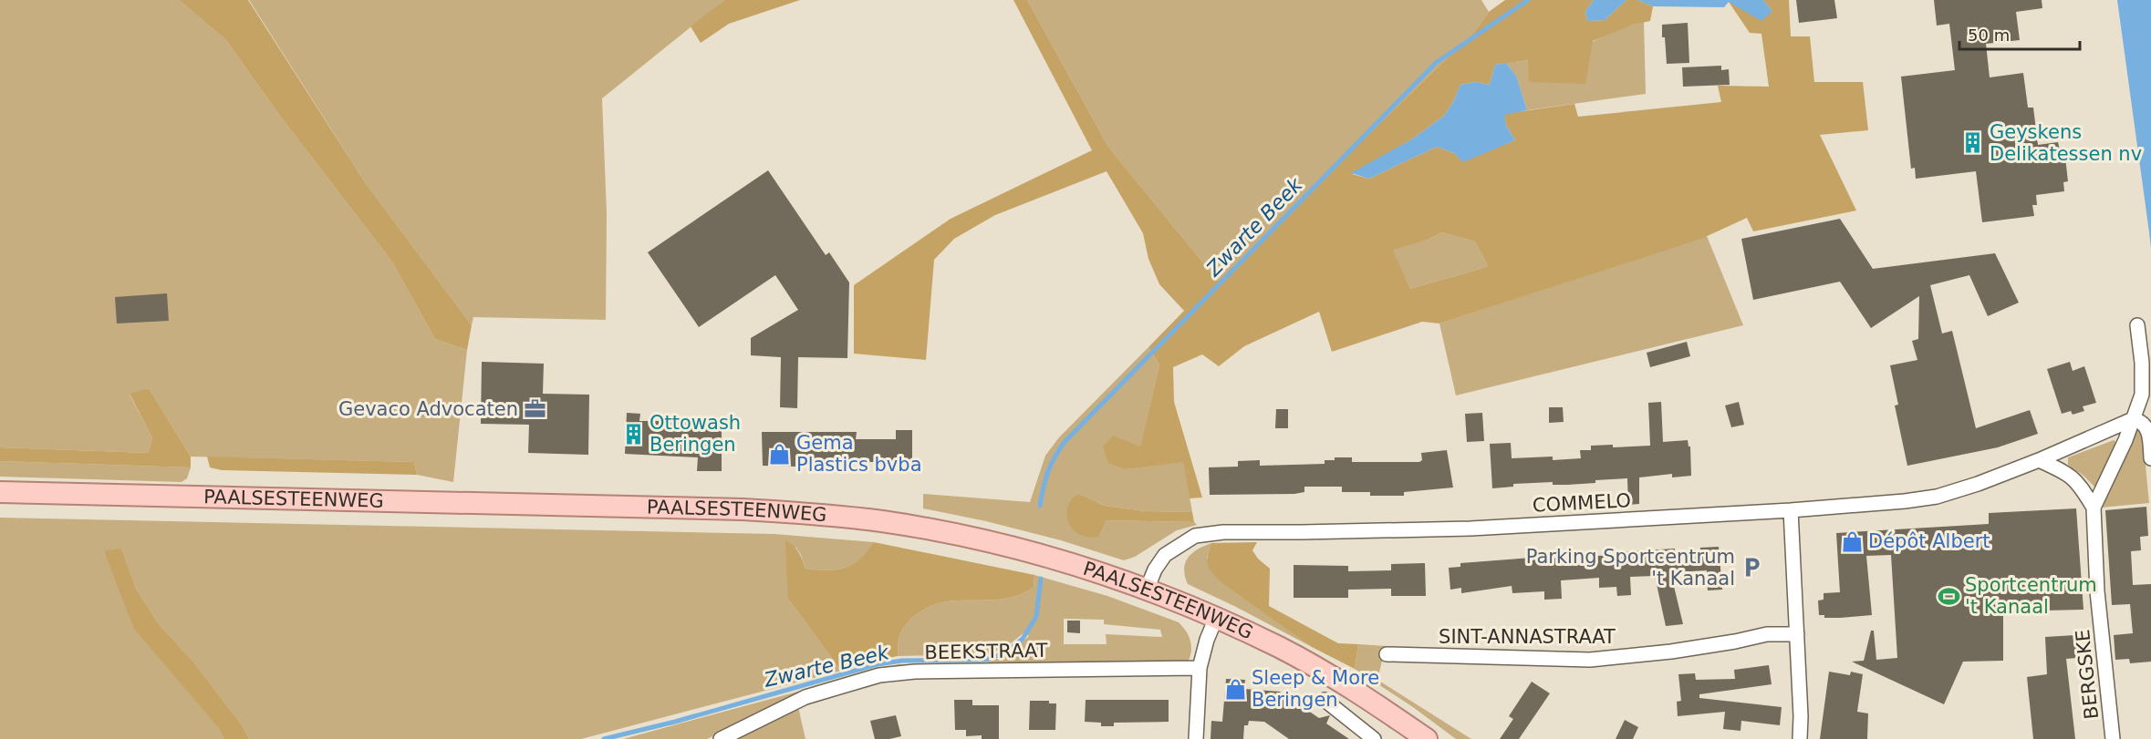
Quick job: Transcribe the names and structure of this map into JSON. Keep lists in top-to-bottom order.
{
  "streets": {
    "main road": ["PAALSESTEENWEG"],
    "street": [
      "COMMELO",
      "SINT-ANNASTRAAT",
      "BEEKSTRAAT",
      "BERGSKE"
    ]
  },
  "crossings": [
    ["PAALSESTEENWEG", "COMMELO"]
  ],
  "water": ["Zwarte Beek"],
  "places": {
    "building": ["Geyskens Delikatessen nv", "Ottowash Beringen"],
    "office": ["Gevaco Advocaten"],
    "shop": ["Gema Plastics bvba", "Dépôt Albert", "Sleep & More Beringen"],
    "parking": ["Parking Sportcentrum 't Kanaal"],
    "sports": ["Sportcentrum 't Kanaal"]
  },
  "scale_bar": "50 m"
}
